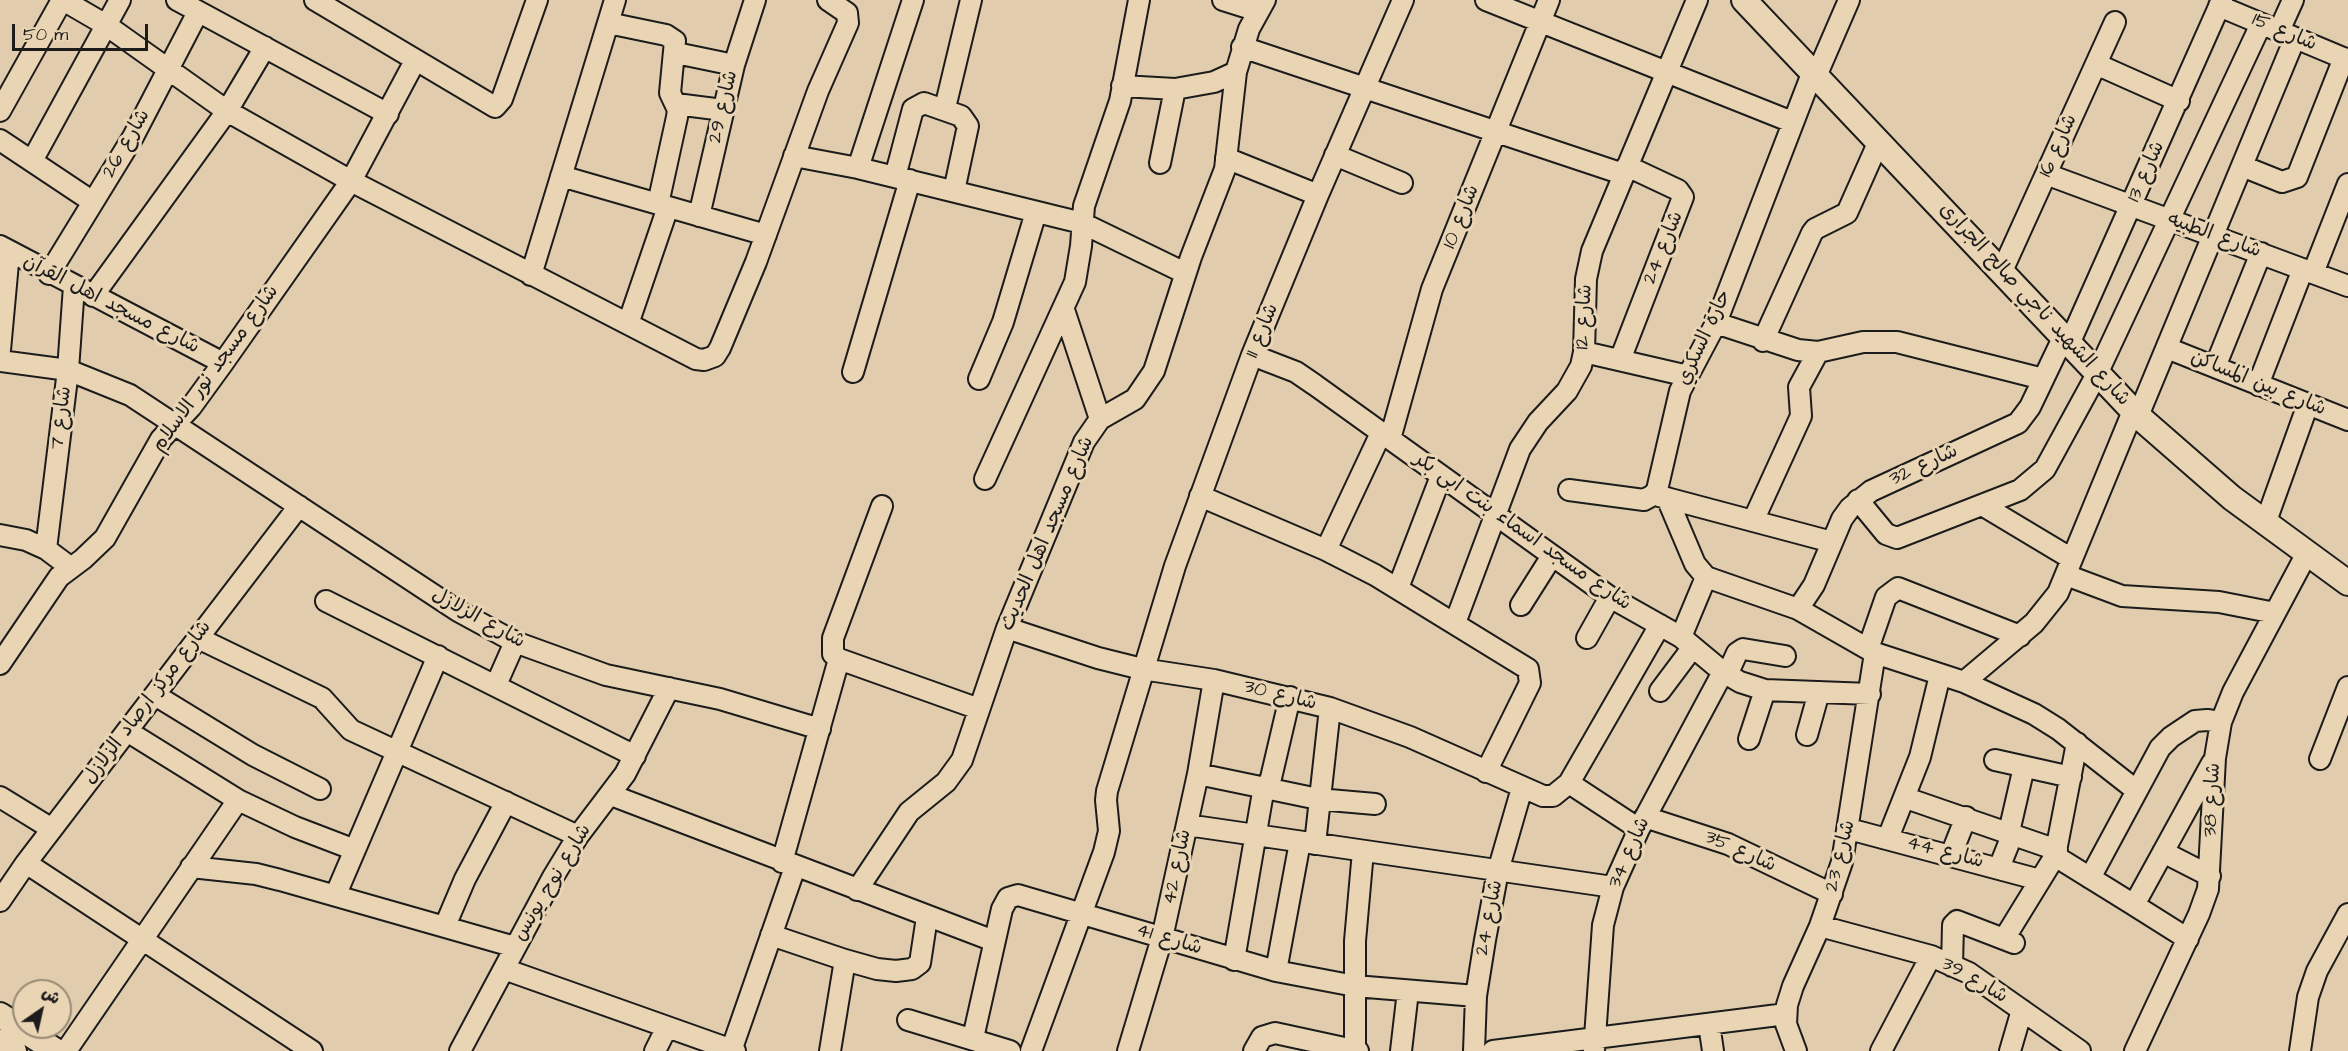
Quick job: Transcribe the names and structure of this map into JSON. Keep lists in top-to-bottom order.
{
  "streets": {
    "street": [
      "شارع 15",
      "شارع 29",
      "شارع 26",
      "شارع 16",
      "شارع 13",
      "شارع 10",
      "شارع الطبيه",
      "شارع 24",
      "شارع مسجد اهل القرآن",
      "شارع الشهيد ناجي صالح الجرارى",
      "شارع 12",
      "شارع 11",
      "حارة السكري",
      "شارع مسجد نور الاسلام",
      "شارع بين المساكن",
      "شارع 7",
      "شارع 32",
      "شارع مسجد اسماء بنت ابى بكر",
      "شارع مسجد اهل الحديث",
      "شارع الزلازل",
      "شارع 30",
      "شارع مركز ارصاد الزلازل",
      "شارع 38",
      "شارع 35",
      "شارع 34",
      "شارع 44",
      "شارع 23",
      "شارع 42",
      "شارع نوح يونس",
      "شارع 41",
      "شارع 39"
    ]
  },
  "crossings": [
    ["شارع 15", "شارع 13"],
    ["شارع 26", "شارع مسجد اهل القرآن"],
    ["شارع 16", "شارع الطبيه"],
    ["شارع 16", "شارع الشهيد ناجي صالح الجرارى"],
    ["شارع 13", "شارع الطبيه"],
    ["شارع 13", "شارع الشهيد ناجي صالح الجرارى"],
    ["شارع 13", "شارع 32"],
    ["شارع 10", "شارع مسجد اسماء بنت ابى بكر"],
    ["شارع 24", "شارع 12"],
    ["شارع 24", "شارع 30"],
    ["شارع 24", "شارع 41"],
    ["شارع مسجد اهل القرآن", "شارع مسجد نور الاسلام"],
    ["شارع مسجد اهل القرآن", "شارع 7"],
    ["شارع الشهيد ناجي صالح الجرارى", "حارة السكري"],
    ["شارع الشهيد ناجي صالح الجرارى", "شارع 32"],
    ["شارع الشهيد ناجي صالح الجرارى", "شارع 38"],
    ["شارع 12", "شارع مسجد اسماء بنت ابى بكر"],
    ["شارع 11", "شارع مسجد اسماء بنت ابى بكر"],
    ["شارع 11", "شارع 30"],
    ["شارع 11", "شارع 41"],
    ["شارع مسجد نور الاسلام", "شارع الزلازل"],
    ["شارع 7", "شارع الزلازل"],
    ["شارع مسجد اسماء بنت ابى بكر", "شارع 34"],
    ["شارع مسجد اسماء بنت ابى بكر", "شارع 23"],
    ["شارع مسجد اهل الحديث", "شارع 30"],
    ["شارع الزلازل", "شارع مركز ارصاد الزلازل"],
    ["شارع الزلازل", "شارع نوح يونس"],
    ["شارع 30", "شارع 35"],
    ["شارع 30", "شارع 42"],
    ["شارع 35", "شارع 34"],
    ["شارع 35", "شارع 23"],
    ["شارع 44", "شارع 23"],
    ["شارع 23", "شارع 39"],
    ["شارع 42", "شارع 41"]
  ],
  "scale_bar": "50 m",
  "north": "top right"
}
